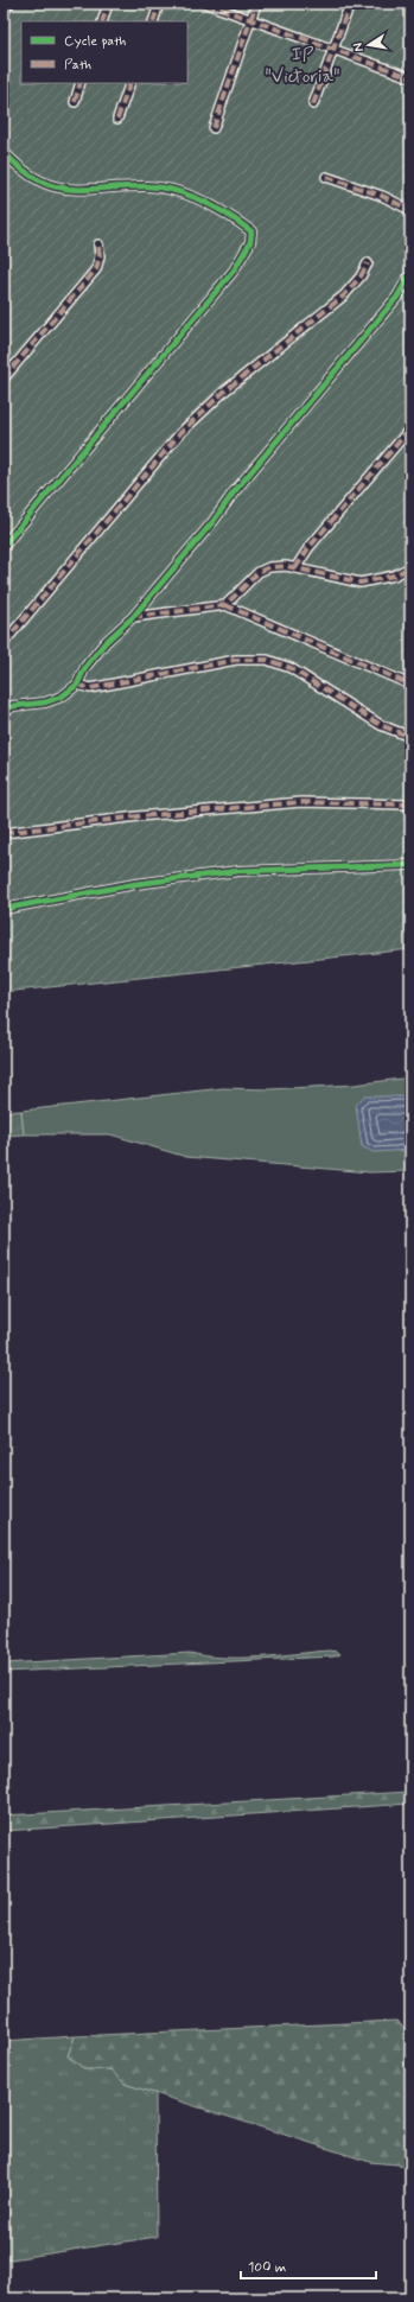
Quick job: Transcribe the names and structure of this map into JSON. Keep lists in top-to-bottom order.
{
  "parks": ["IP \"Victoria\""],
  "legend": ["Cycle path", "Path"],
  "scale_bar": "100 m",
  "north": "left"
}
